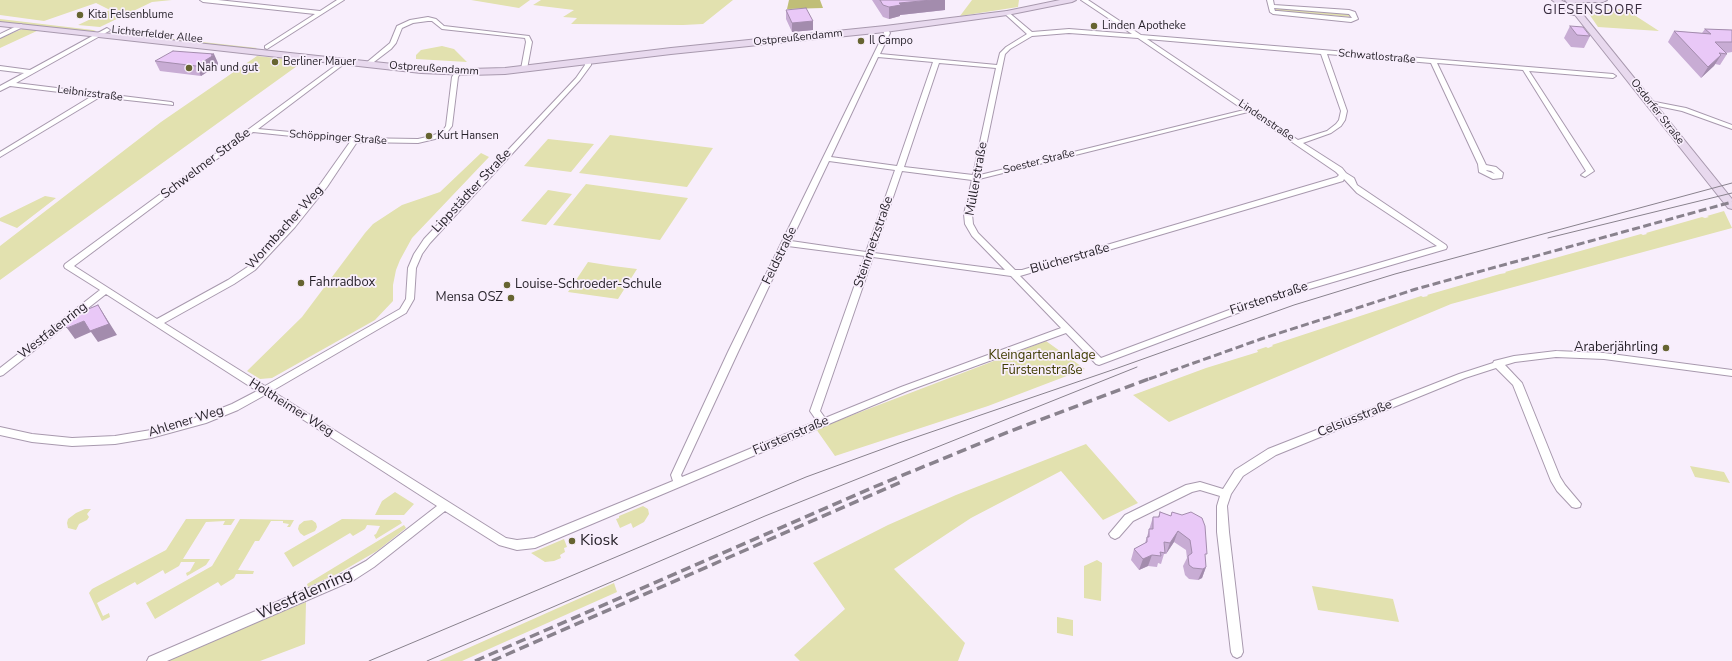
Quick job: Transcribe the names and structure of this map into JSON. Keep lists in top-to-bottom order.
{
  "streets": {
    "main road": ["Lichterfelder Allee", "Ostpreußendamm", "Osdorfer Straße"],
    "street": [
      "Schwatlostraße",
      "Leibnizstraße",
      "Lindenstraße",
      "Schöppinger Straße",
      "Soester Straße",
      "Schwelmer Straße",
      "Müllerstraße",
      "Lippstädter Straße",
      "Wormbacher Weg",
      "Steinmetzstraße",
      "Feldstraße",
      "Blücherstraße",
      "Fürstenstraße",
      "Westfalenring",
      "Holtheimer Weg",
      "Celsiusstraße",
      "Ahlener Weg"
    ]
  },
  "crossings": [
    ["Lichterfelder Allee", "Ostpreußendamm"],
    ["Ostpreußendamm", "Schöppinger Straße"],
    ["Ostpreußendamm", "Schwelmer Straße"],
    ["Ostpreußendamm", "Lippstädter Straße"],
    ["Ostpreußendamm", "Feldstraße"],
    ["Schwatlostraße", "Lindenstraße"],
    ["Schwatlostraße", "Müllerstraße"],
    ["Lindenstraße", "Soester Straße"],
    ["Lindenstraße", "Müllerstraße"],
    ["Lindenstraße", "Blücherstraße"],
    ["Lindenstraße", "Fürstenstraße"],
    ["Schöppinger Straße", "Schwelmer Straße"],
    ["Schöppinger Straße", "Wormbacher Weg"],
    ["Soester Straße", "Müllerstraße"],
    ["Soester Straße", "Steinmetzstraße"],
    ["Soester Straße", "Feldstraße"],
    ["Schwelmer Straße", "Holtheimer Weg"],
    ["Müllerstraße", "Blücherstraße"],
    ["Müllerstraße", "Fürstenstraße"],
    ["Lippstädter Straße", "Ahlener Weg"],
    ["Wormbacher Weg", "Holtheimer Weg"],
    ["Steinmetzstraße", "Blücherstraße"],
    ["Steinmetzstraße", "Fürstenstraße"],
    ["Feldstraße", "Blücherstraße"],
    ["Feldstraße", "Fürstenstraße"],
    ["Fürstenstraße", "Holtheimer Weg"],
    ["Westfalenring", "Holtheimer Weg"],
    ["Holtheimer Weg", "Ahlener Weg"]
  ],
  "districts": ["GIESENSDORF"],
  "parks": ["Kleingartenanlage Fürstenstraße"],
  "places": [
    "Kita Felsenblume",
    "Linden Apotheke",
    "Il Campo",
    "Berliner Mauer",
    "Nah und gut",
    "Kurt Hansen",
    "Fahrradbox",
    "Louise-Schroeder-Schule",
    "Mensa OSZ",
    "Araberjährling",
    "Kiosk"
  ]
}
